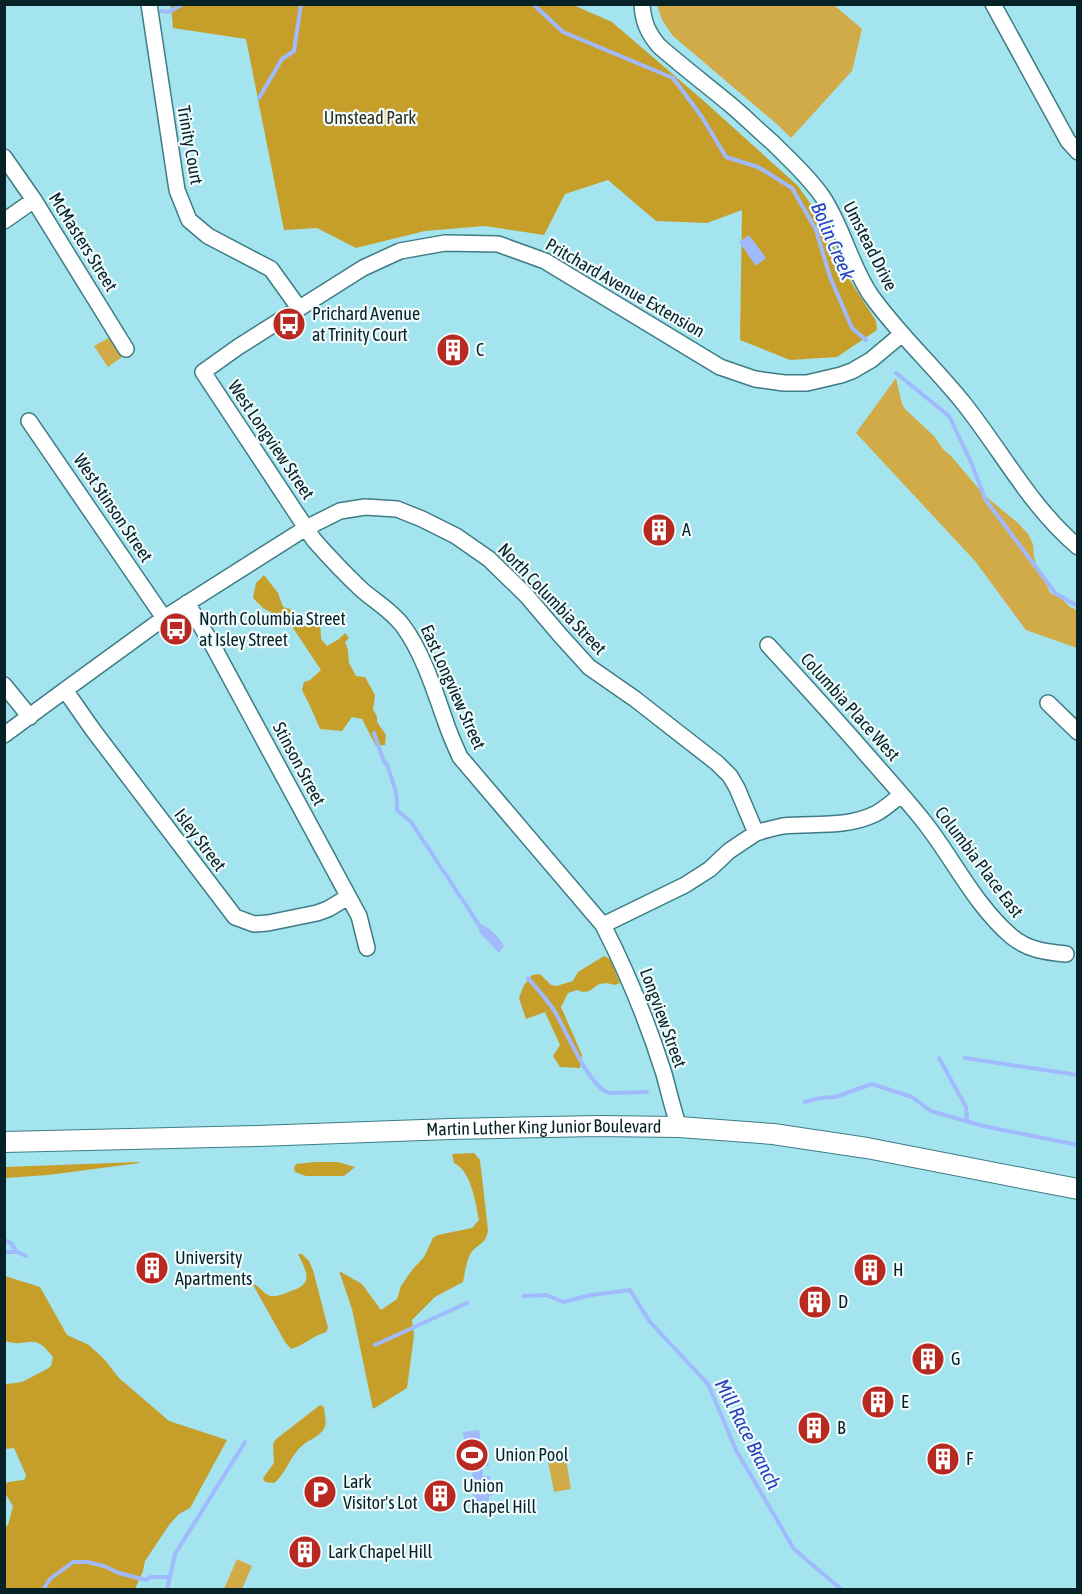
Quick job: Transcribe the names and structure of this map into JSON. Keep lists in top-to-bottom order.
{
  "streets": {
    "main road": ["Martin Luther King Junior Boulevard"],
    "street": [
      "Trinity Court",
      "McMasters Street",
      "Umstead Drive",
      "Pritchard Avenue Extension",
      "West Longview Street",
      "West Stinson Street",
      "North Columbia Street",
      "East Longview Street",
      "Columbia Place West",
      "Stinson Street",
      "Isley Street",
      "Columbia Place East",
      "Longview Street"
    ]
  },
  "crossings": [
    ["Trinity Court", "Pritchard Avenue Extension"],
    ["Umstead Drive", "Pritchard Avenue Extension"],
    ["Pritchard Avenue Extension", "West Longview Street"],
    ["West Longview Street", "North Columbia Street"],
    ["West Longview Street", "East Longview Street"],
    ["West Stinson Street", "North Columbia Street"],
    ["North Columbia Street", "East Longview Street"],
    ["North Columbia Street", "Stinson Street"],
    ["North Columbia Street", "Isley Street"],
    ["East Longview Street", "Longview Street"],
    ["Columbia Place West", "Columbia Place East"],
    ["Stinson Street", "Isley Street"],
    ["Longview Street", "Martin Luther King Junior Boulevard"]
  ],
  "water": ["Bolin Creek", "Mill Race Branch"],
  "parks": ["Umstead Park"],
  "places": {
    "bus stop": ["Prichard Avenue at Trinity Court", "North Columbia Street at Isley Street"],
    "building": [
      "C",
      "A",
      "University Apartments",
      "H",
      "D",
      "G",
      "E",
      "B",
      "F",
      "Union Chapel Hill",
      "Lark Chapel Hill"
    ],
    "sports": ["Union Pool"],
    "parking": ["Lark Visitor's Lot"]
  }
}
